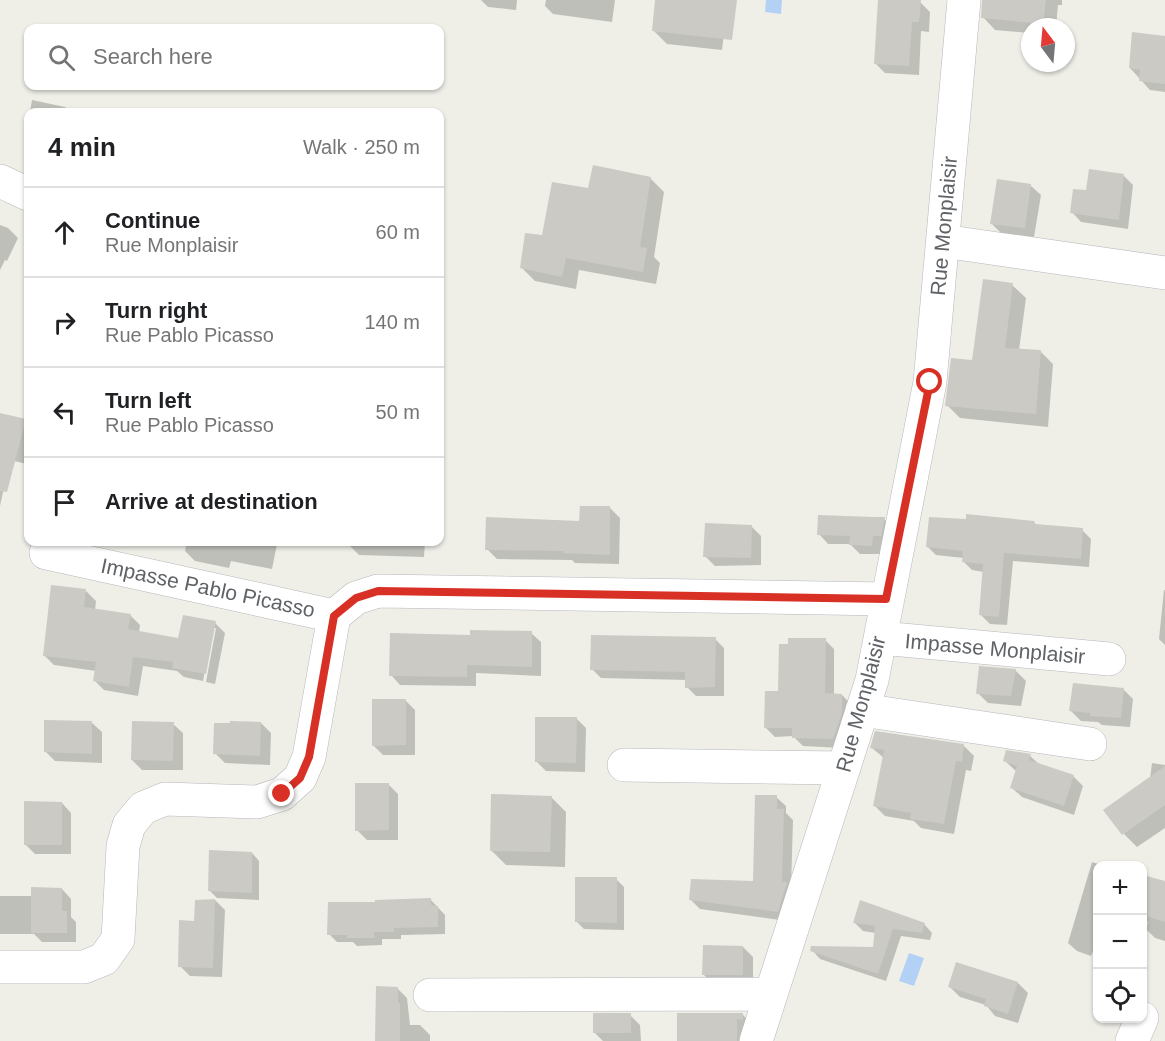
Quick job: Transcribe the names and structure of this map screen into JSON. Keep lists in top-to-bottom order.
{
  "streets": {
    "street": ["Rue Monplaisir", "Impasse Pablo Picasso", "Impasse Monplaisir"]
  },
  "crossings": [
    ["Rue Monplaisir", "Impasse Monplaisir"]
  ],
  "north": "top",
  "page": {
    "search": "Search here",
    "heading": ["4 min", "Walk · 250 m"],
    "list": [
      ["Continue", "Rue Monplaisir", "60 m"],
      ["Turn right", "Rue Pablo Picasso", "140 m"],
      ["Turn left", "Rue Pablo Picasso", "50 m"],
      "Arrive at destination"
    ],
    "map_buttons": ["+", "−"]
  }
}
